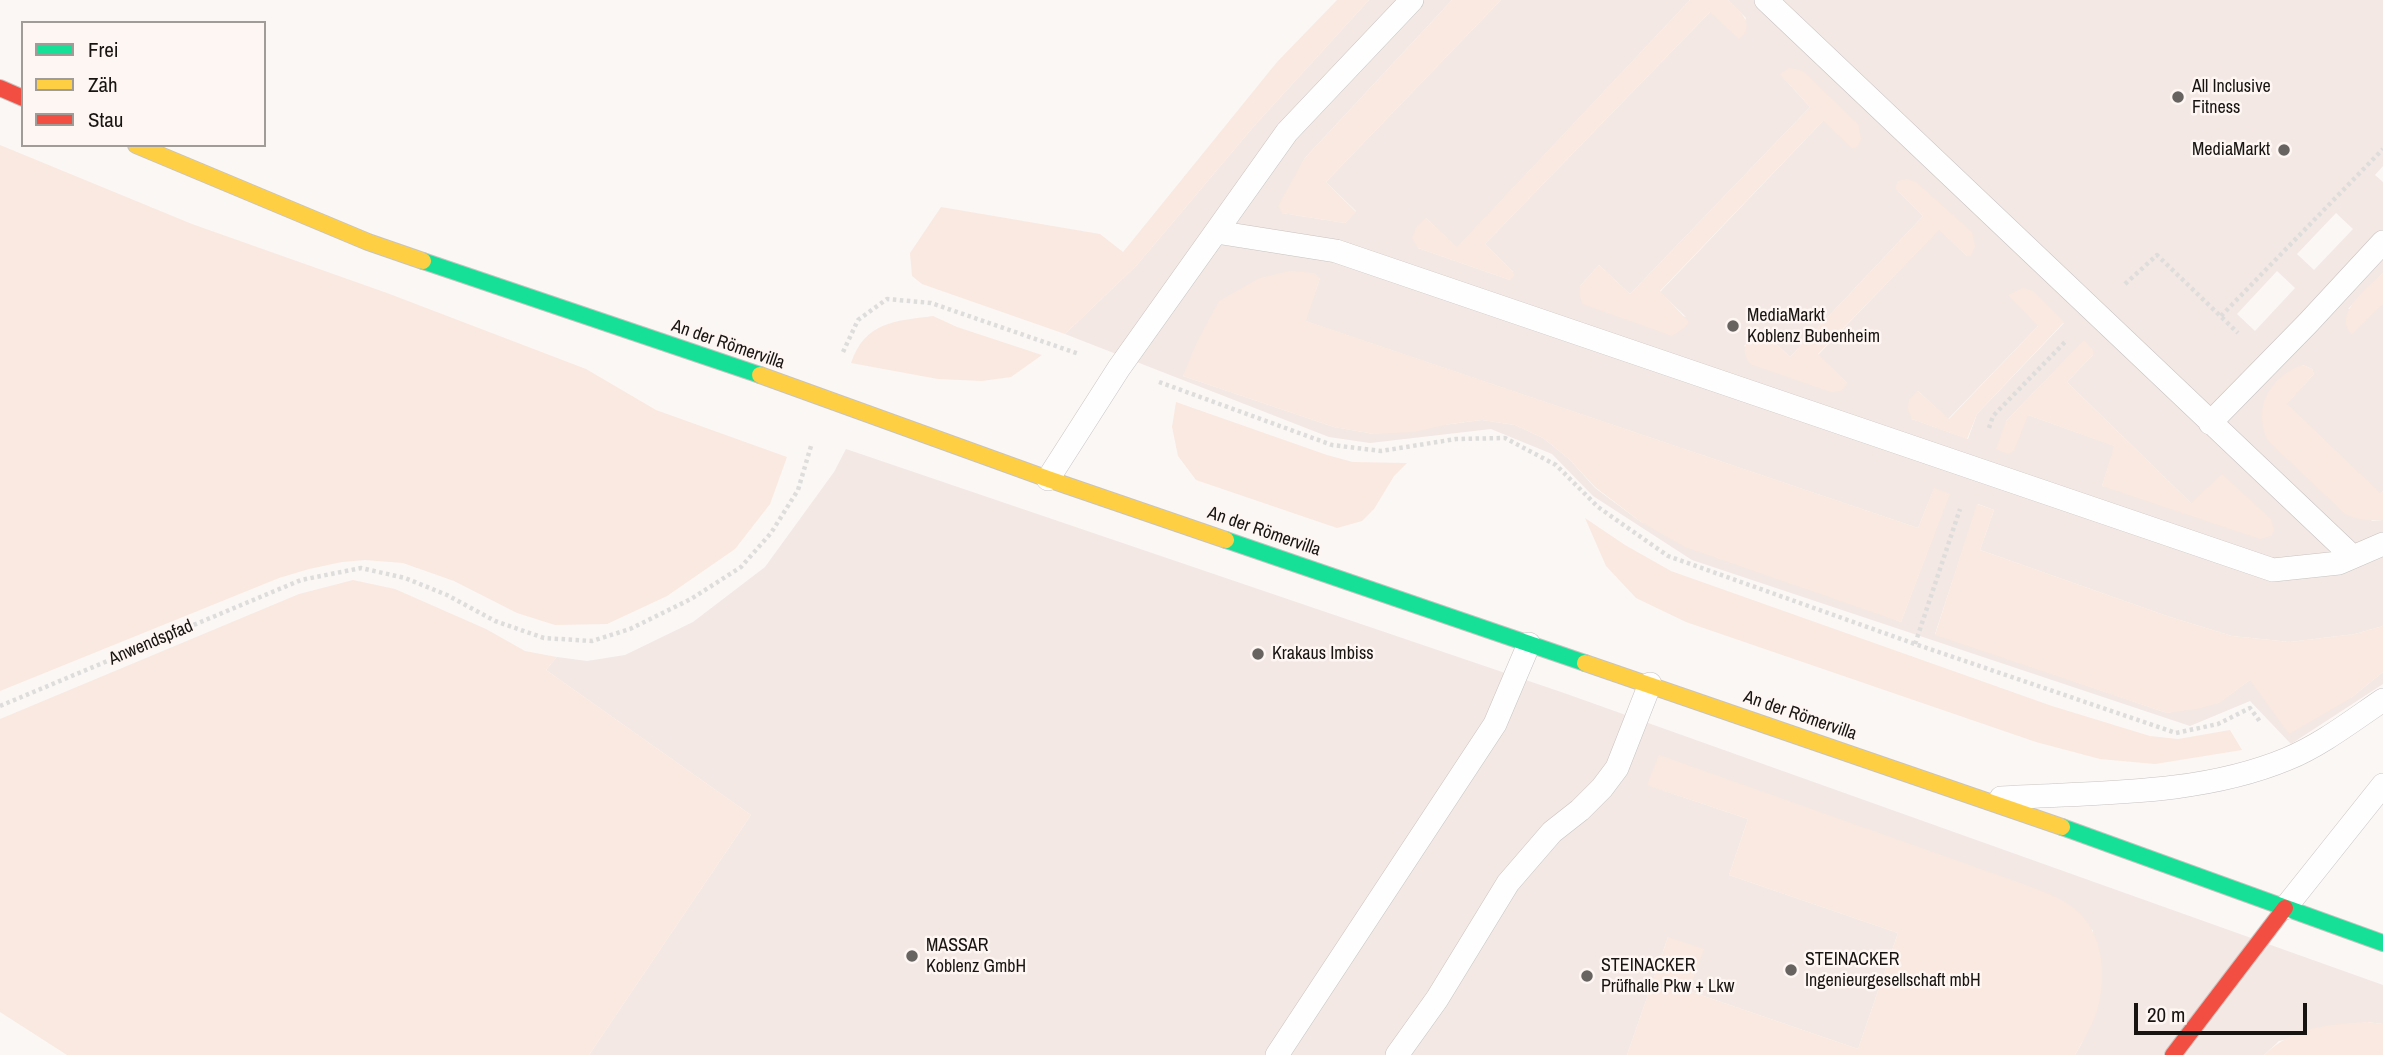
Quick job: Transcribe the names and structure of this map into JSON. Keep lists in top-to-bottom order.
{
  "streets": {
    "street": ["An der Römervilla"],
    "path": ["Anwendspfad"]
  },
  "crossings": [
    ["An der Römervilla", "Anwendspfad"]
  ],
  "places": [
    "All Inclusive Fitness",
    "MediaMarkt",
    "MediaMarkt Koblenz Bubenheim",
    "Krakaus Imbiss",
    "MASSAR Koblenz GmbH",
    "STEINACKER Ingenieurgesellschaft mbH",
    "STEINACKER Prüfhalle Pkw + Lkw"
  ],
  "legend": ["Frei", "Zäh", "Stau"],
  "scale_bar": "20 m"
}
